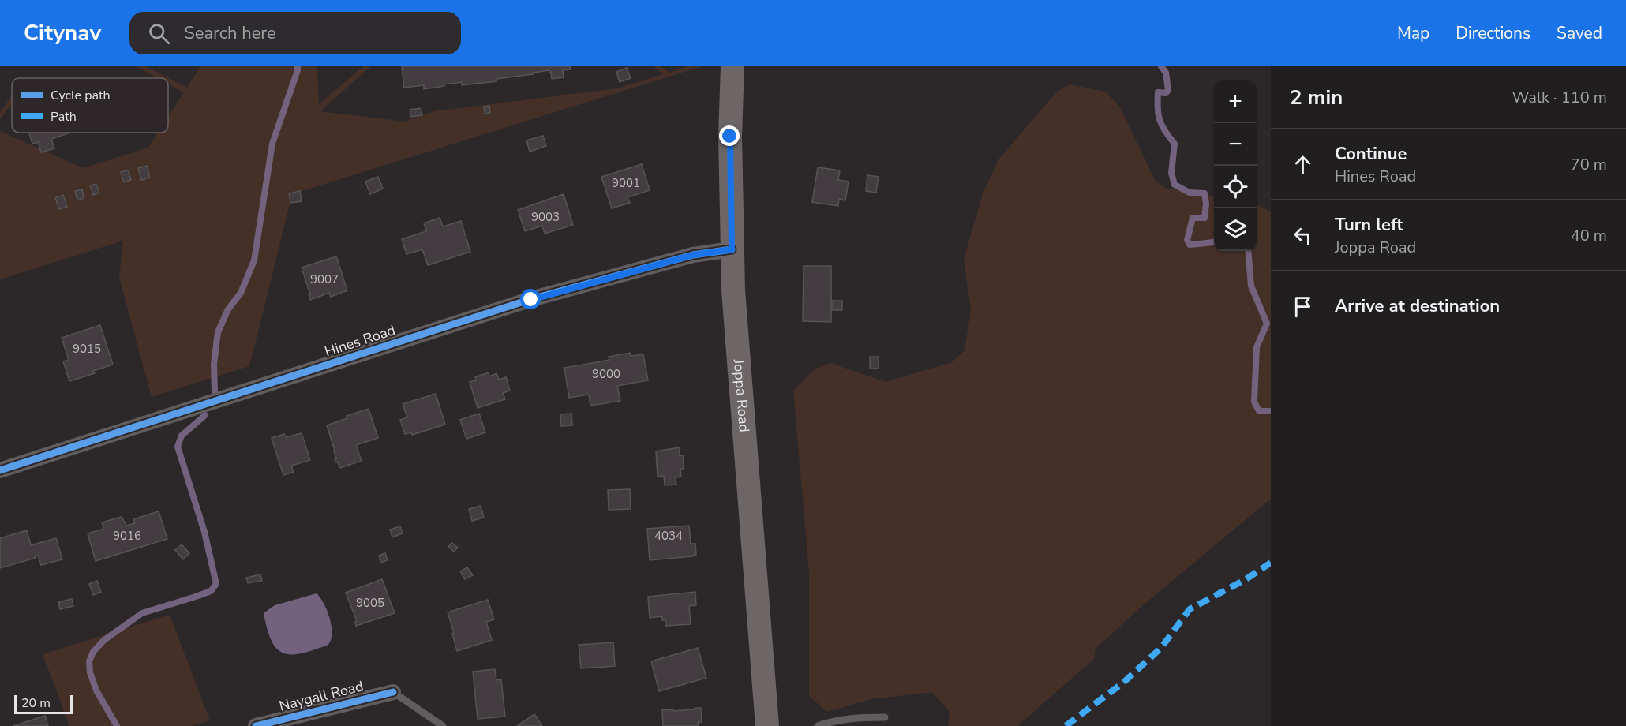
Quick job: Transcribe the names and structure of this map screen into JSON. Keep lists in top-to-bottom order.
{
  "streets": {
    "main road": ["Joppa Road"],
    "street": ["Hines Road", "Naygall Road"]
  },
  "crossings": [
    ["Hines Road", "Joppa Road"]
  ],
  "house_numbers": [
    "9001",
    "9003",
    "9007",
    "9015",
    "9000",
    "9016",
    "4034",
    "9005"
  ],
  "legend": ["Cycle path", "Path"],
  "scale_bar": "20 m",
  "page": {
    "header": "Citynav",
    "search": "Search here",
    "nav": ["Map", "Directions", "Saved"],
    "heading": ["2 min", "Walk · 110 m"],
    "map_buttons": ["+", "−"],
    "list": [
      ["Continue", "Hines Road", "70 m"],
      ["Turn left", "Joppa Road", "40 m"],
      "Arrive at destination"
    ],
    "scale": "20 m"
  }
}
